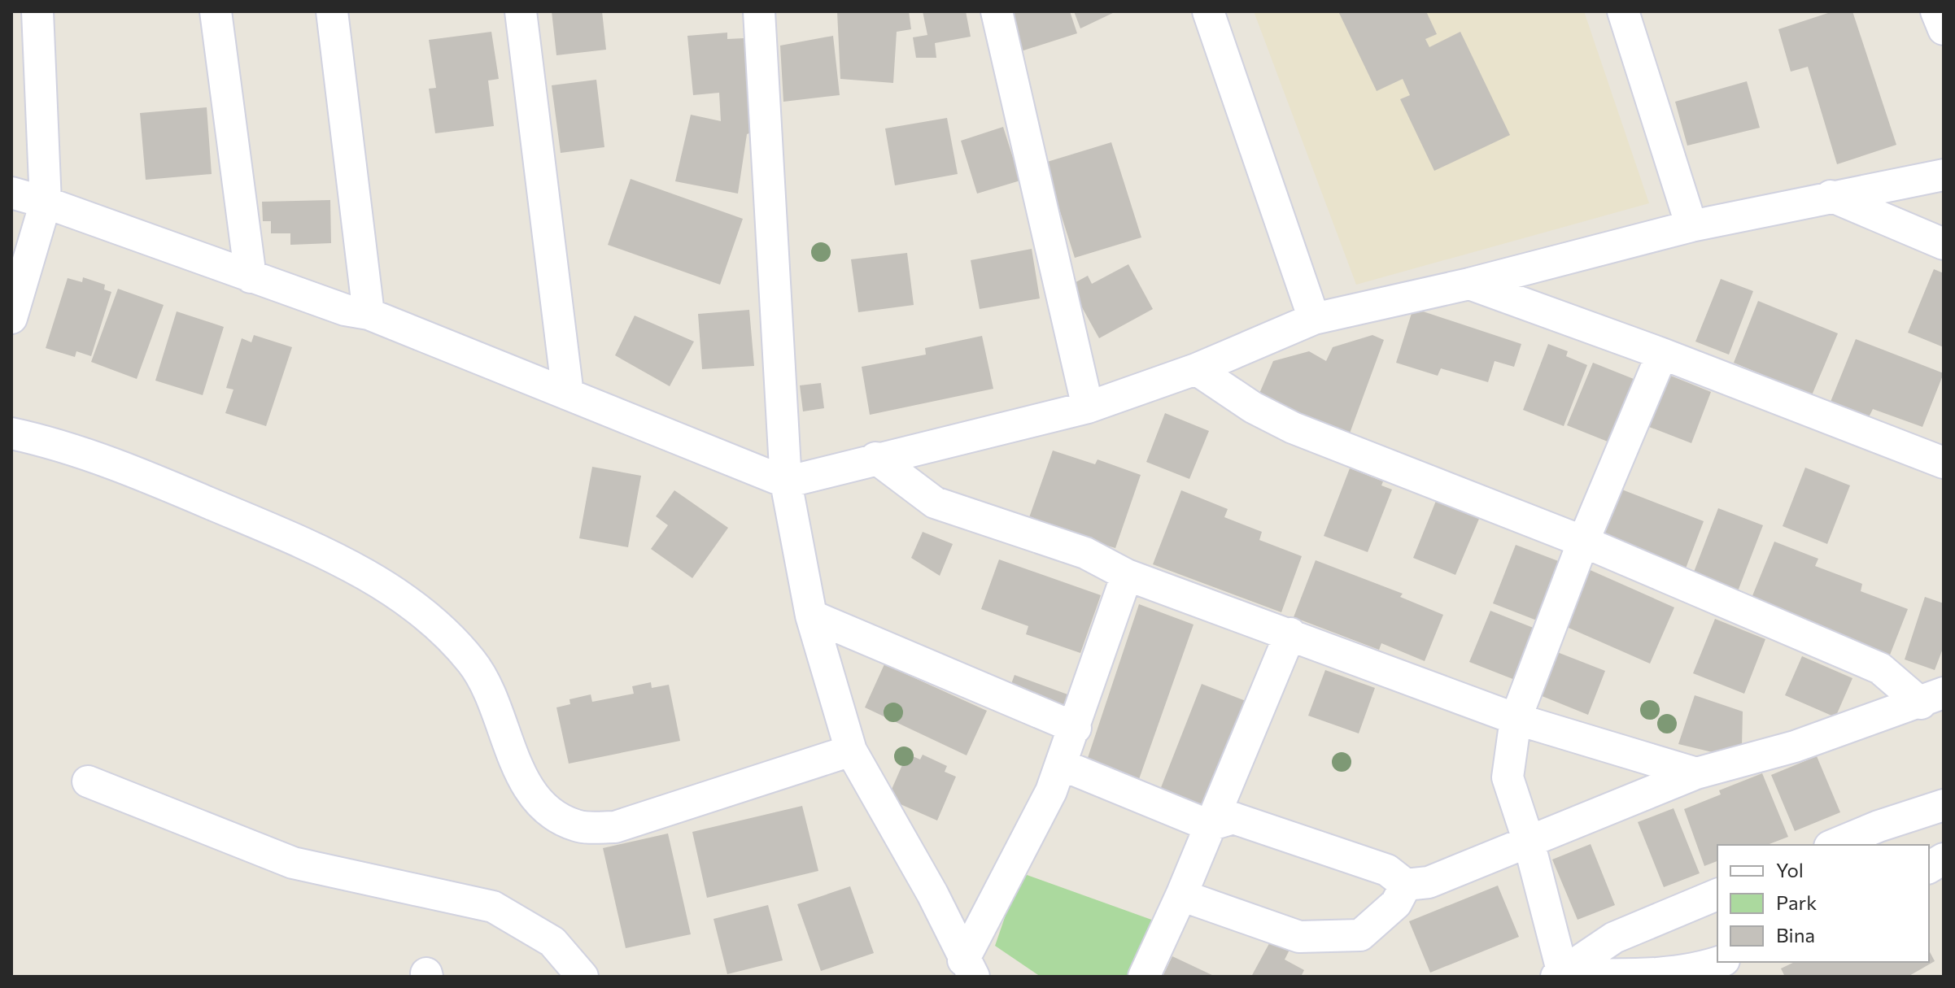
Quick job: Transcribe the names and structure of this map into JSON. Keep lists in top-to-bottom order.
{
  "legend": ["Yol", "Park", "Bina"]
}
